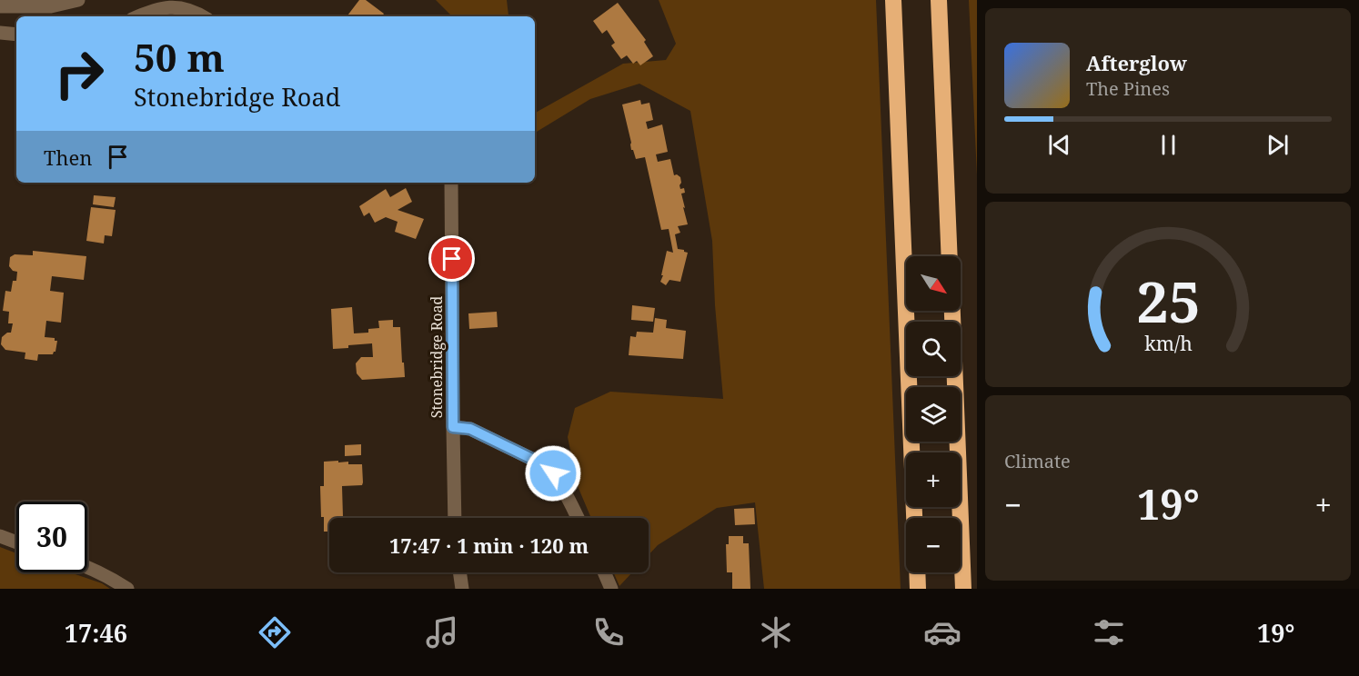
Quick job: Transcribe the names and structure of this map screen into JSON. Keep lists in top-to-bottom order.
{
  "streets": {
    "street": ["Stonebridge Road"]
  },
  "north": "bottom right",
  "page": {
    "turn": ["50 m", "Stonebridge Road"],
    "song": ["Afterglow", "The Pines"],
    "then": "Then",
    "map_buttons": ["+", "−"],
    "tile": "Climate",
    "heat": ["−", "19°", "+"],
    "limit": "30",
    "trip": "17:47 · 1 min · 120 m",
    "tabs": ["17:46", "19°"],
    "gauge": ["25", "km/h"]
  }
}
